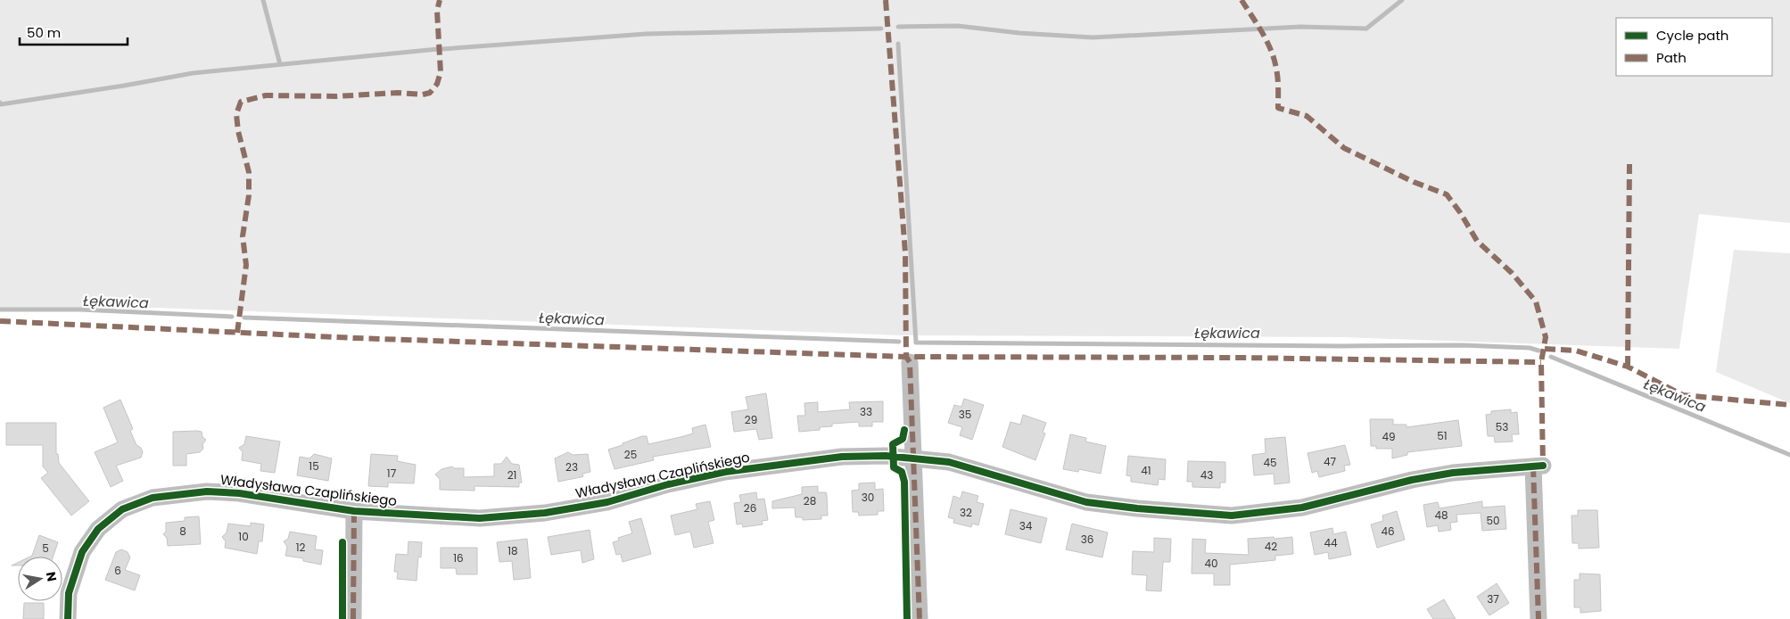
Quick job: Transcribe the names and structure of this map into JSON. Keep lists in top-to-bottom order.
{
  "streets": {
    "street": ["Władysława Czaplińskiego"]
  },
  "water": ["Łękawica"],
  "house_numbers": [
    "33",
    "35",
    "29",
    "53",
    "51",
    "49",
    "25",
    "47",
    "45",
    "15",
    "23",
    "41",
    "17",
    "21",
    "43",
    "30",
    "28",
    "26",
    "32",
    "48",
    "50",
    "34",
    "8",
    "46",
    "10",
    "36",
    "44",
    "42",
    "12",
    "5",
    "18",
    "16",
    "40",
    "6",
    "37"
  ],
  "legend": ["Cycle path", "Path"],
  "scale_bar": "50 m",
  "north": "right"
}
